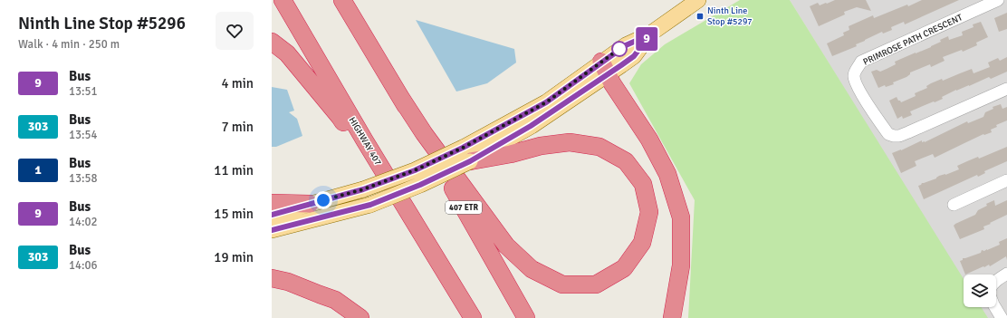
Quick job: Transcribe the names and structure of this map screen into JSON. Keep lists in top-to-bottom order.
{
  "streets": {
    "highway": ["HIGHWAY 407", "407 ETR"],
    "street": ["PRIMROSE PATH CRESCENT"]
  },
  "places": {
    "transit": ["Ninth Line Stop #5297"]
  },
  "lines": ["bus line 9"],
  "page": {
    "heading": ["Ninth Line Stop #5296", "Walk · 4 min · 250 m"],
    "on_map": "9",
    "list": [
      {
        "mark": "9",
        "name": "Bus",
        "note": "13:51",
        "value": "4 min"
      },
      {
        "mark": "303",
        "name": "Bus",
        "note": "13:54",
        "value": "7 min"
      },
      {
        "mark": "1",
        "name": "Bus",
        "note": "13:58",
        "value": "11 min"
      },
      {
        "mark": "9",
        "name": "Bus",
        "note": "14:02",
        "value": "15 min"
      },
      {
        "mark": "303",
        "name": "Bus",
        "note": "14:06",
        "value": "19 min"
      }
    ]
  }
}
